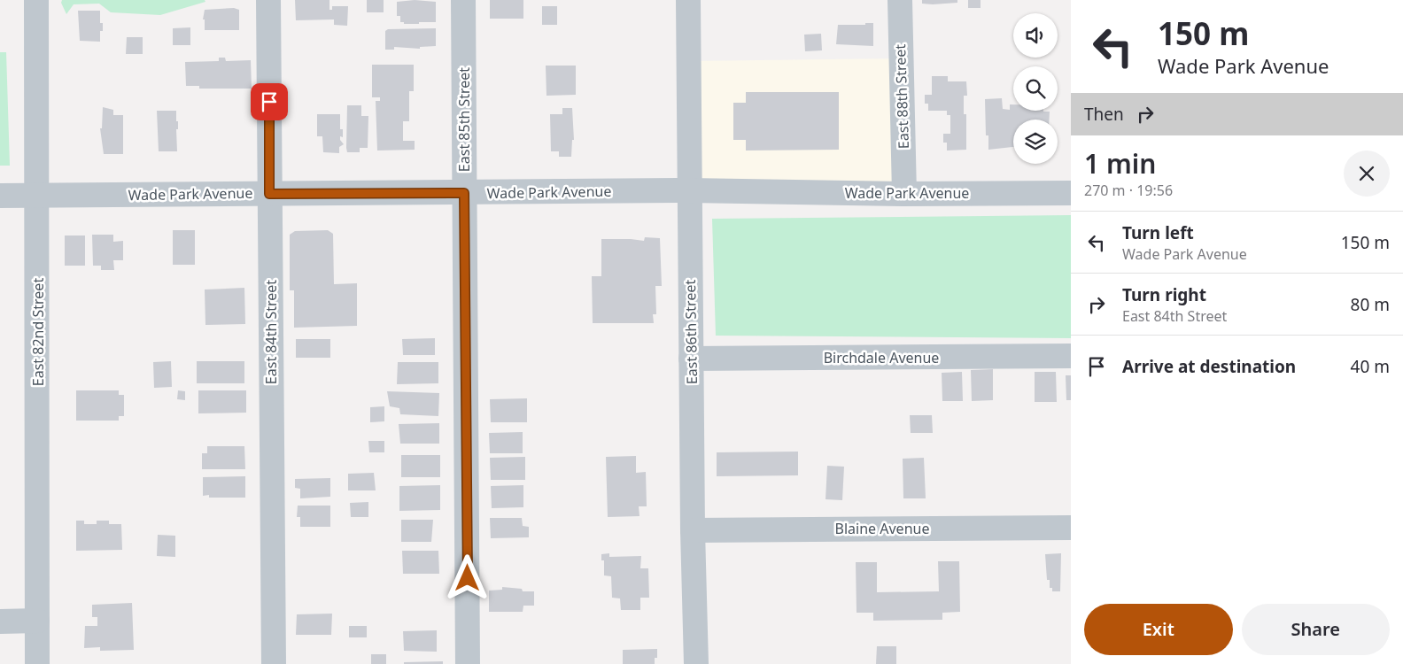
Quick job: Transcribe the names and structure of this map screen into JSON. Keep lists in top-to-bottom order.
{
  "streets": {
    "street": [
      "East 88th Street",
      "East 85th Street",
      "Wade Park Avenue",
      "East 82nd Street",
      "East 84th Street",
      "East 86th Street",
      "Birchdale Avenue",
      "Blaine Avenue"
    ]
  },
  "crossings": [
    ["East 88th Street", "Wade Park Avenue"],
    ["East 85th Street", "Wade Park Avenue"],
    ["Wade Park Avenue", "East 82nd Street"],
    ["Wade Park Avenue", "East 84th Street"],
    ["Wade Park Avenue", "East 86th Street"],
    ["East 86th Street", "Birchdale Avenue"],
    ["East 86th Street", "Blaine Avenue"]
  ],
  "page": {
    "turn": ["150 m", "Wade Park Avenue"],
    "then": "Then",
    "heading": ["1 min", "270 m · 19:56"],
    "list": [
      {
        "name": "Turn left",
        "note": "Wade Park Avenue",
        "value": "150 m"
      },
      {
        "name": "Turn right",
        "note": "East 84th Street",
        "value": "80 m"
      },
      {
        "name": "Arrive at destination",
        "value": "40 m"
      }
    ],
    "buttons": ["Exit", "Share"]
  }
}
